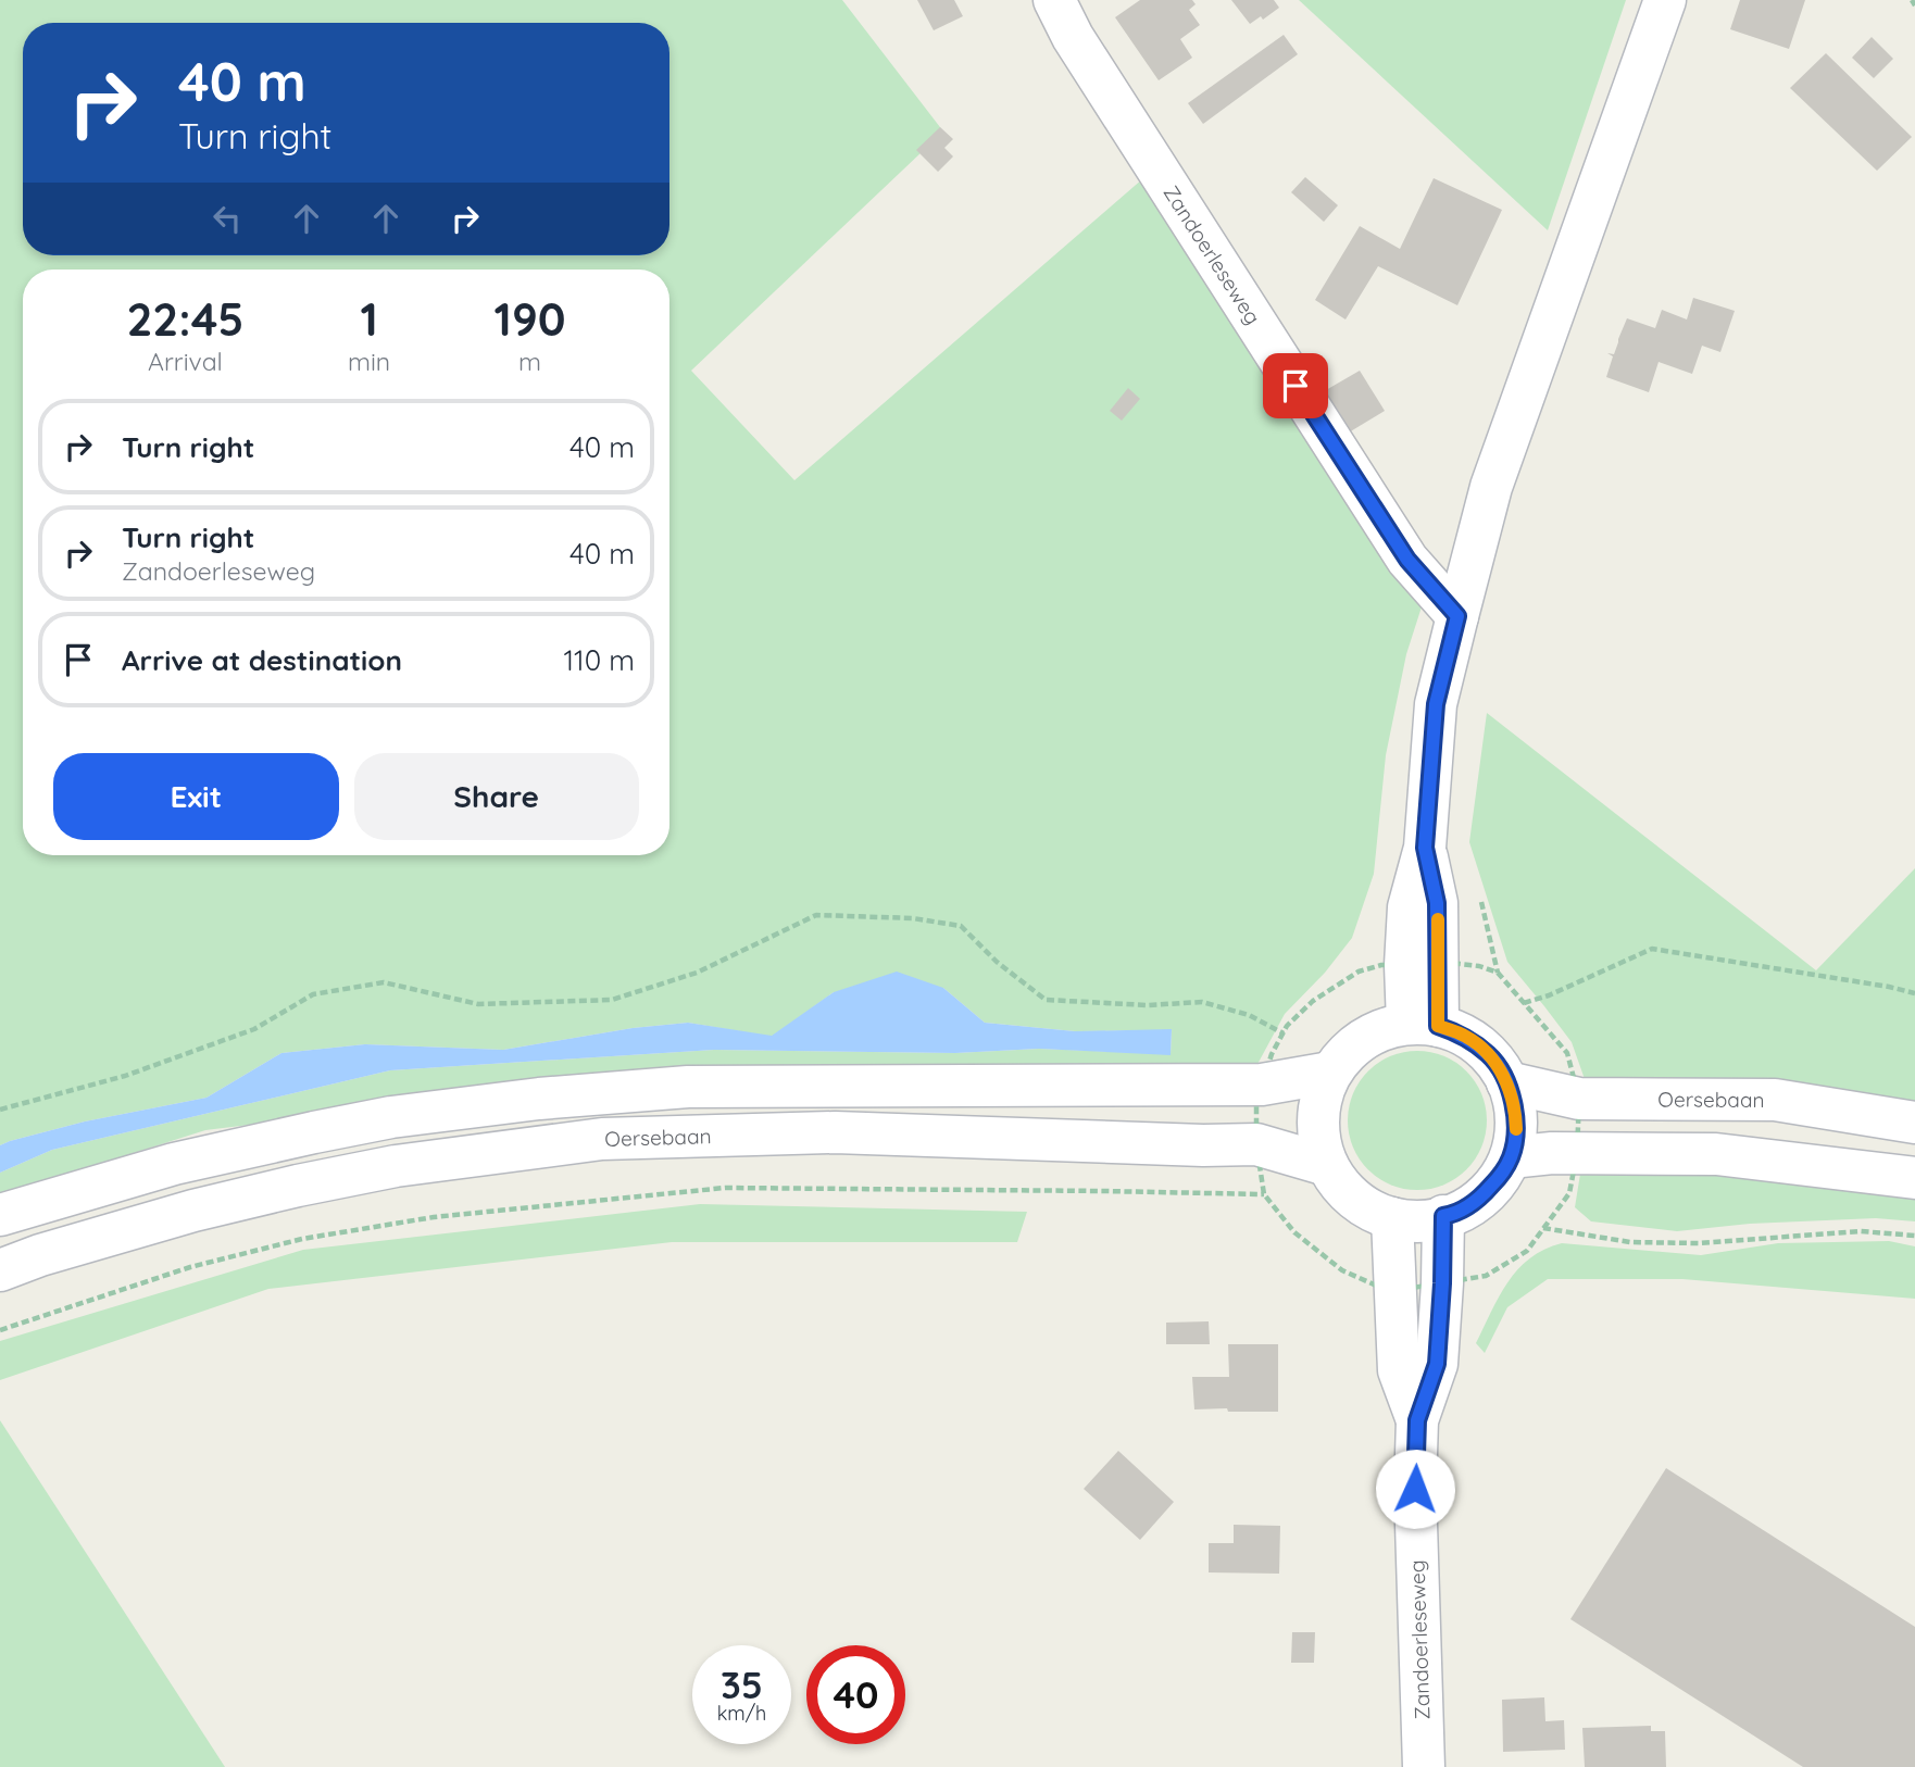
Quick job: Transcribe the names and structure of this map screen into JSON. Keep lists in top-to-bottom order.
{
  "streets": {
    "main road": ["Zandoerleseweg", "Oersebaan"]
  },
  "crossings": [
    ["Zandoerleseweg", "Oersebaan"]
  ],
  "page": {
    "turn": ["40 m", "Turn right"],
    "eta": [
      "22:45",
      "Arrival",
      "1",
      "min",
      "190",
      "m"
    ],
    "list": [
      {
        "name": "Turn right",
        "value": "40 m"
      },
      {
        "name": "Turn right",
        "note": "Zandoerleseweg",
        "value": "40 m"
      },
      {
        "name": "Arrive at destination",
        "value": "110 m"
      }
    ],
    "buttons": ["Exit", "Share"],
    "speed": "35 km/h",
    "limit": "40"
  }
}
